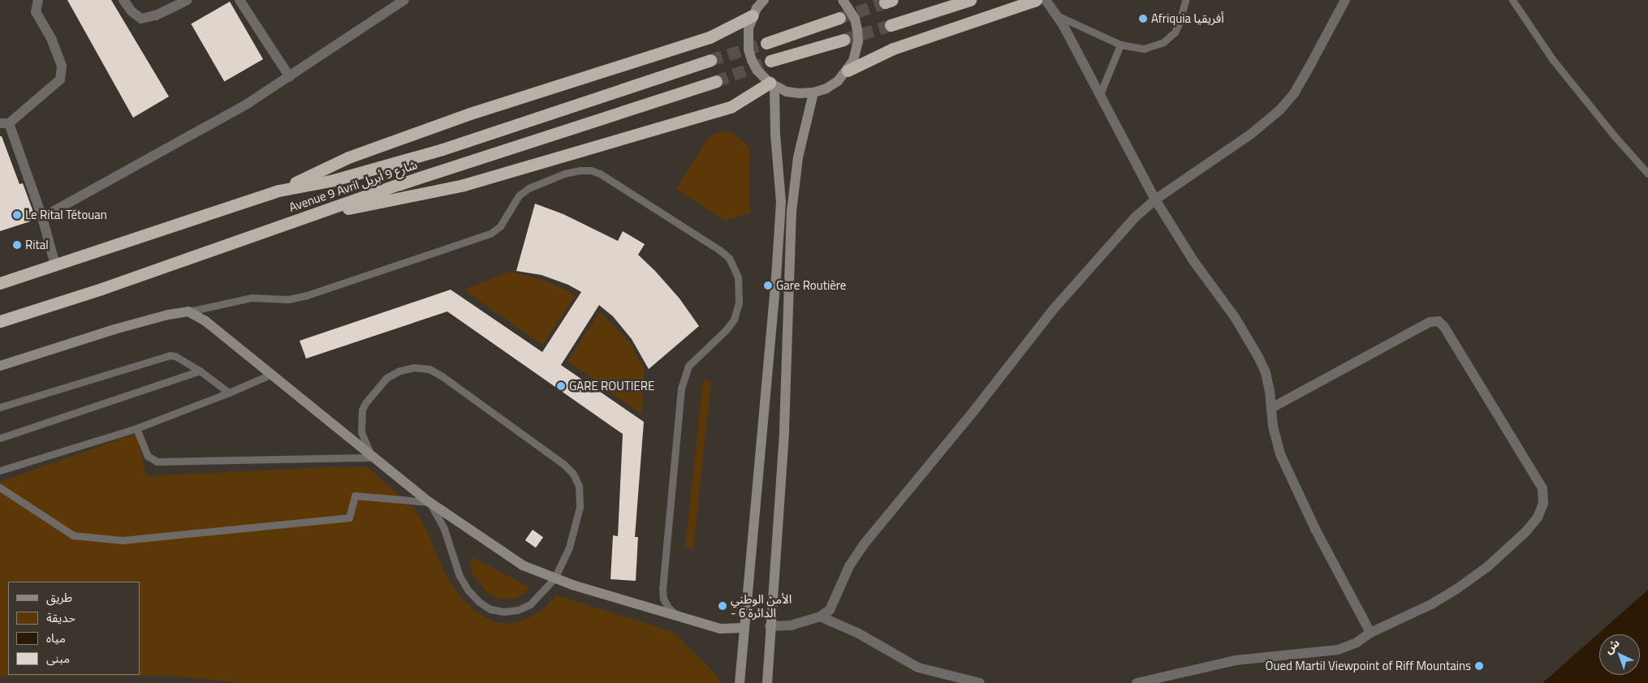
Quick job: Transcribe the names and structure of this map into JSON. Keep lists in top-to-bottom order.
{
  "streets": {
    "highway": ["Avenue 9 Avril شارع 9 أبريل"]
  },
  "places": [
    "Afriquia أفريقيا",
    "Le Rital Tétouan",
    "Rital",
    "Gare Routière",
    "GARE ROUTIERE",
    "الأمن الوطني - الدائرة 6",
    "Oued Martil Viewpoint of Riff Mountains"
  ],
  "legend": [
    "طريق",
    "حديقة",
    "مياه",
    "مبنى"
  ],
  "north": "top left"
}
